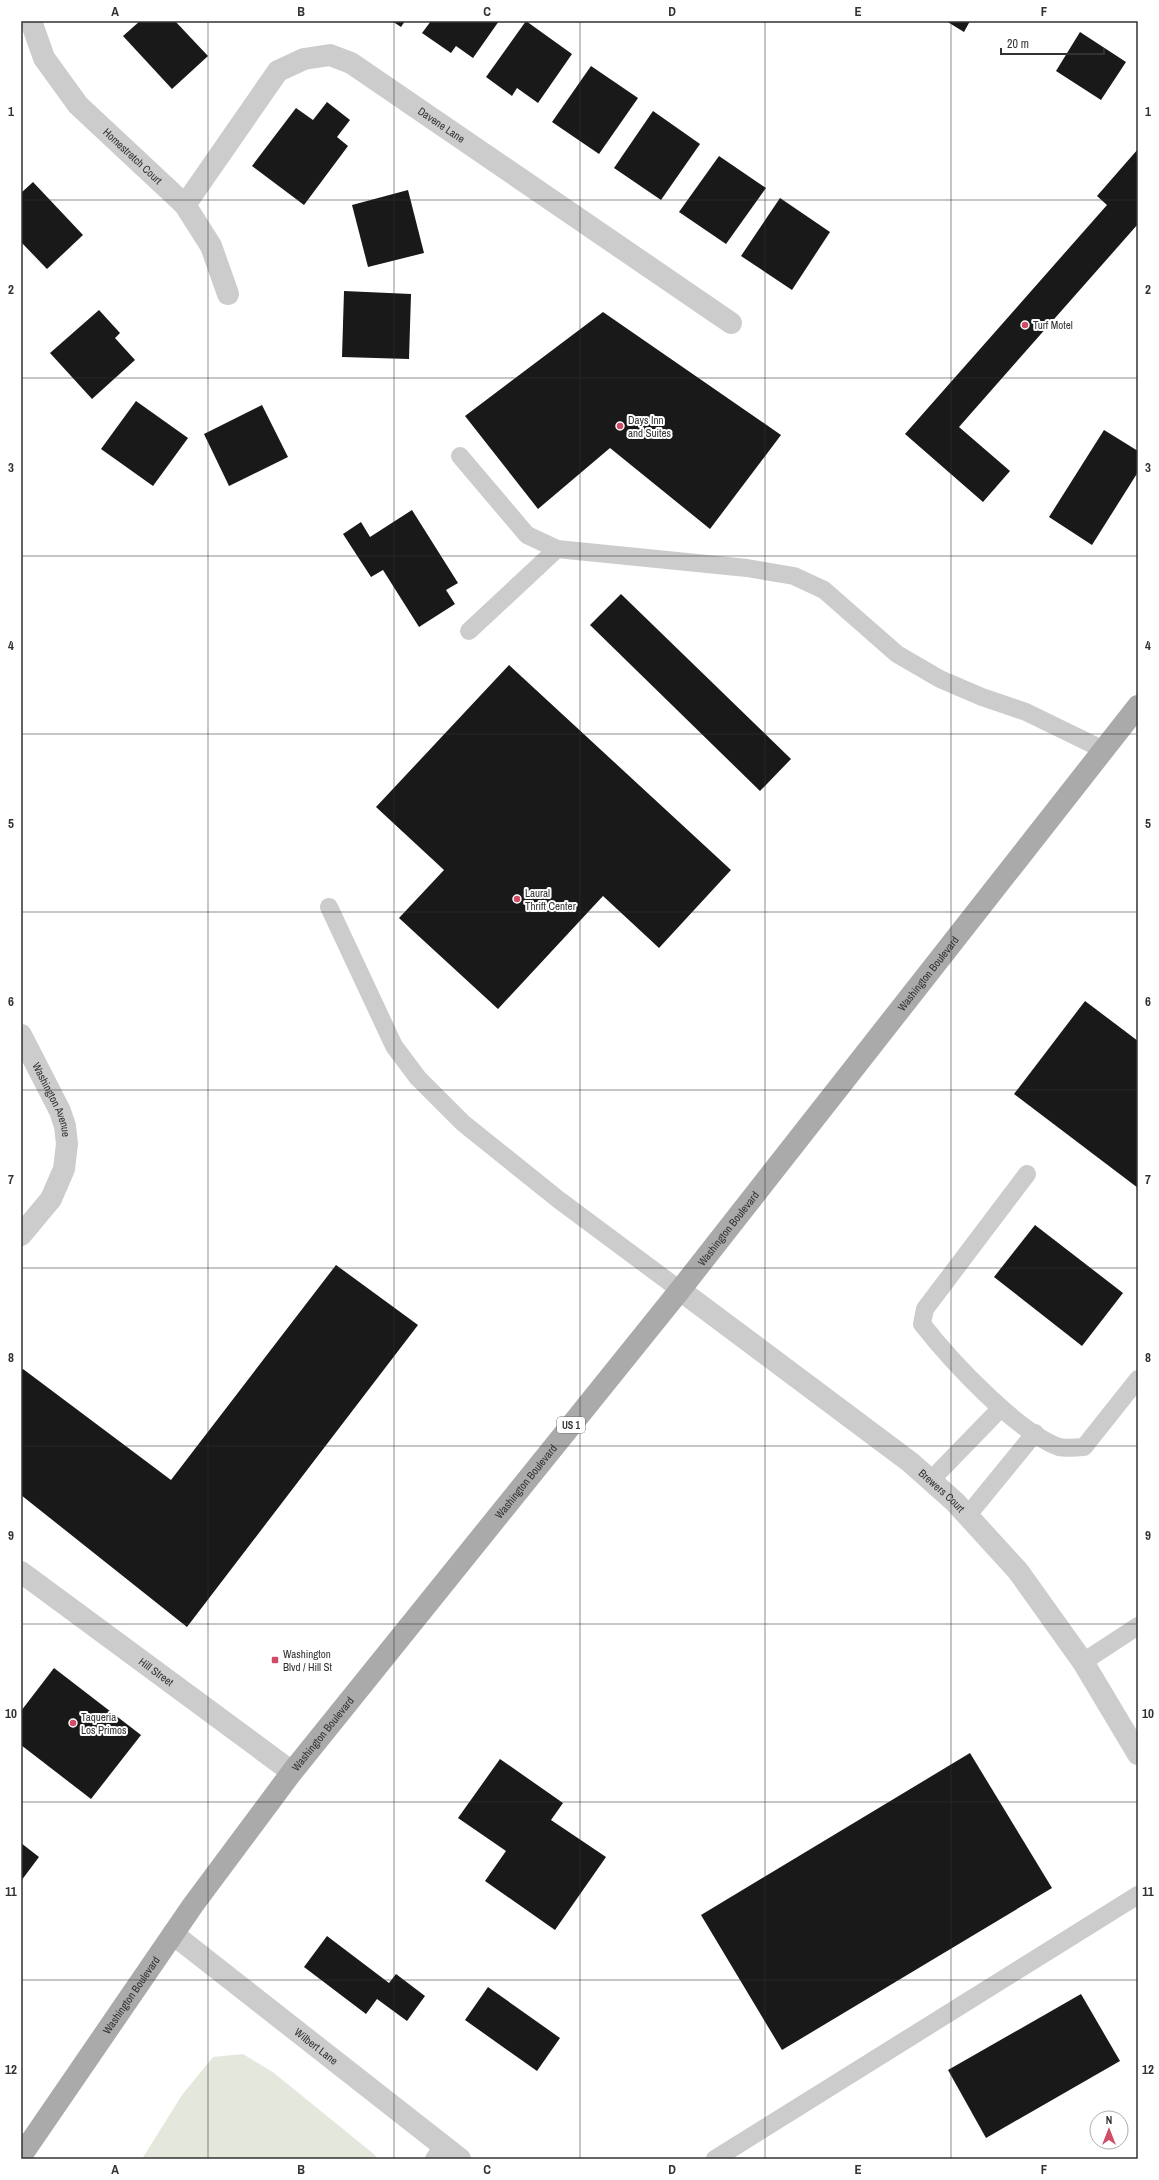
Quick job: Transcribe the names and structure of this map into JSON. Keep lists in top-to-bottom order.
{
  "streets": {
    "main road": ["Washington Boulevard", "US 1"],
    "street": [
      "Davene Lane",
      "Homestretch Court",
      "Washington Avenue",
      "Brewers Court",
      "Hill Street",
      "Wilbert Lane"
    ]
  },
  "crossings": [
    ["Davene Lane", "Homestretch Court"],
    ["Washington Boulevard", "Brewers Court"],
    ["Washington Boulevard", "Hill Street"],
    ["Washington Boulevard", "Wilbert Lane"]
  ],
  "places": {
    "other": [
      "Turf Motel",
      "Days Inn and Suites",
      "Laural Thrift Center",
      "Taqueria Los Primos"
    ],
    "transit": ["Washington Blvd / Hill St"]
  },
  "scale_bar": "20 m",
  "north": "top",
  "grid": {
    "columns": [
      "A",
      "B",
      "C",
      "D",
      "E",
      "F"
    ],
    "rows": [
      "1",
      "2",
      "3",
      "4",
      "5",
      "6",
      "7",
      "8",
      "9",
      "10",
      "11",
      "12"
    ]
  }
}
